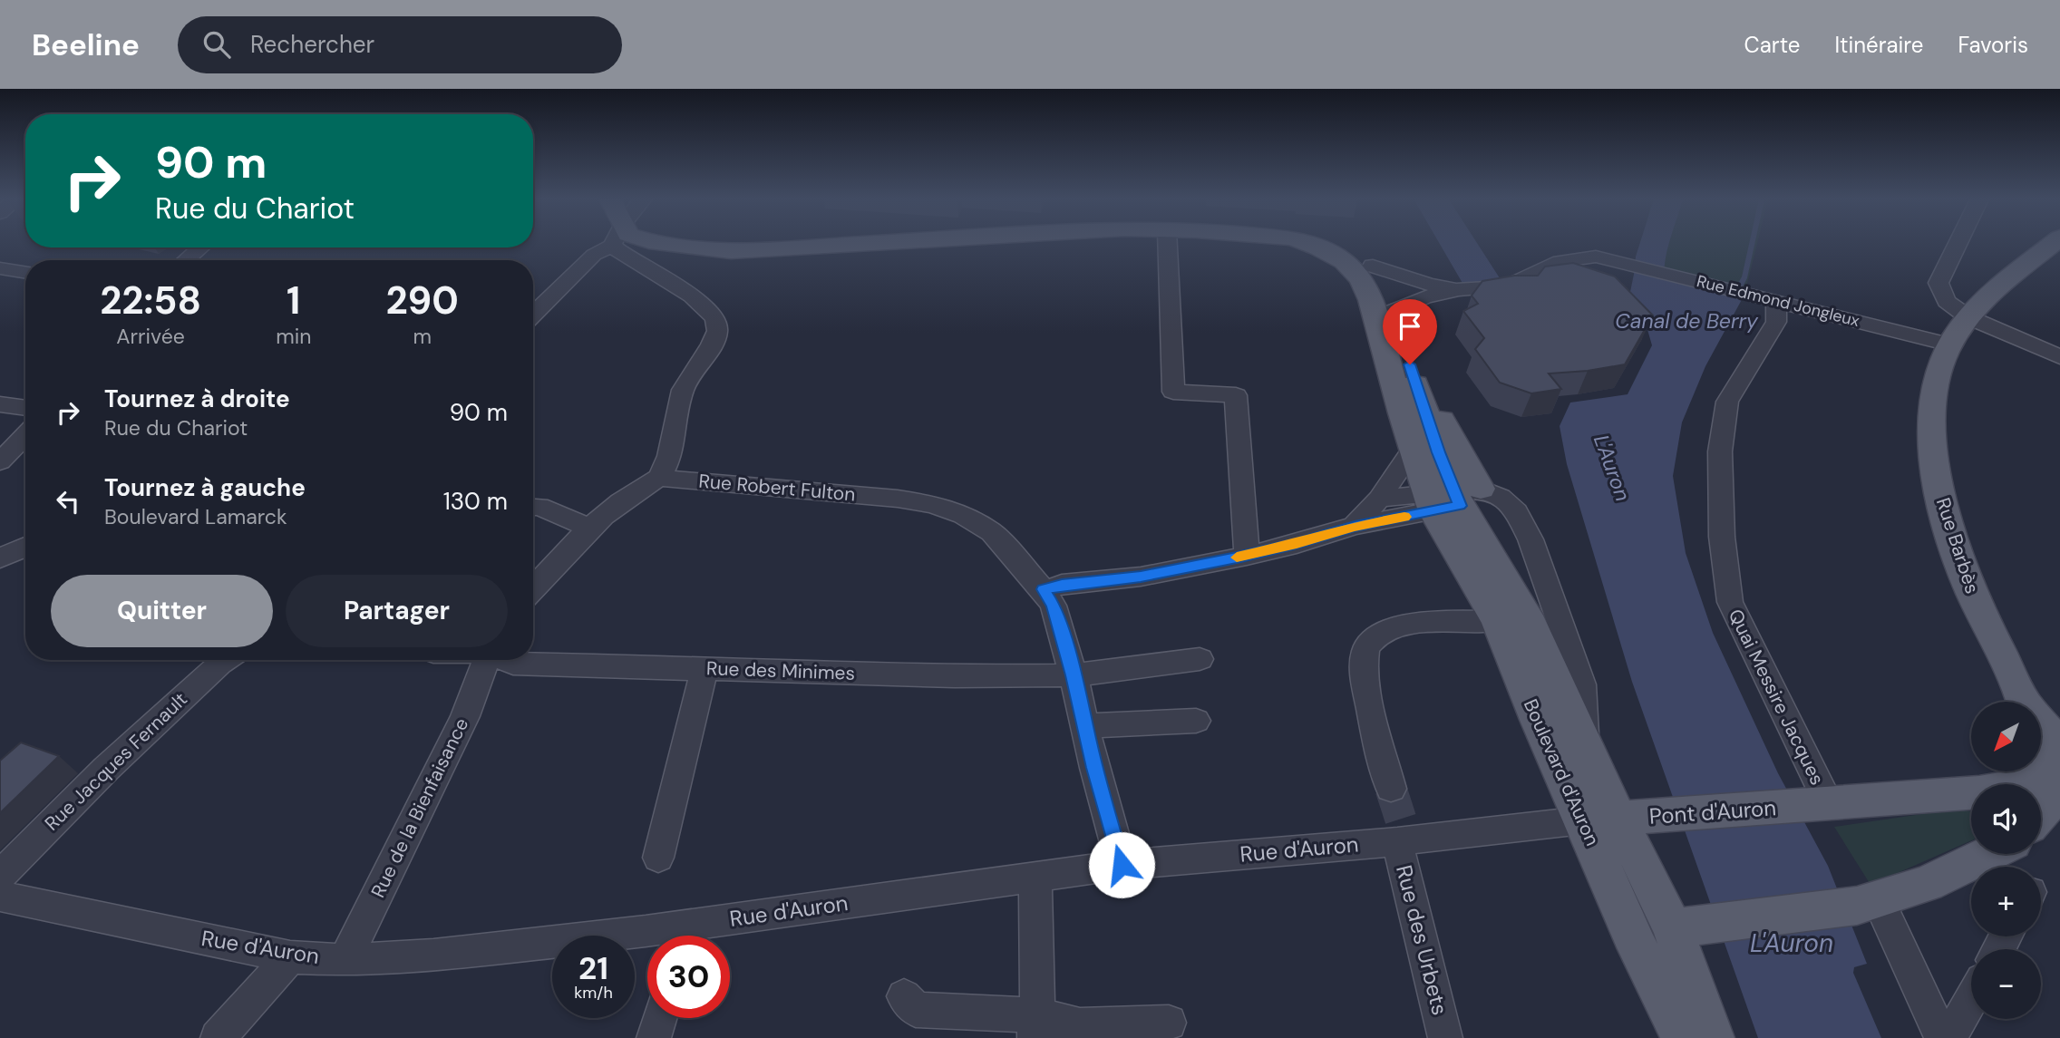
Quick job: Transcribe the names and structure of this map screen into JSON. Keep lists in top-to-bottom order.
{
  "streets": {
    "main road": ["Rue Barbès", "Boulevard d'Auron", "Pont d'Auron"],
    "street": [
      "Rue Edmond Jongleux",
      "Rue Robert Fulton",
      "Rue des Minimes",
      "Quai Messire Jacques",
      "Rue Jacques Fernault",
      "Rue de la Bienfaisance",
      "Rue d'Auron",
      "Rue des Urbets"
    ]
  },
  "crossings": [
    ["Rue Edmond Jongleux", "Rue Barbès"],
    ["Rue Edmond Jongleux", "Quai Messire Jacques"],
    ["Rue Robert Fulton", "Rue des Minimes"],
    ["Rue Robert Fulton", "Rue d'Auron"],
    ["Rue Barbès", "Pont d'Auron"],
    ["Quai Messire Jacques", "Pont d'Auron"],
    ["Boulevard d'Auron", "Pont d'Auron"],
    ["Boulevard d'Auron", "Rue d'Auron"],
    ["Rue de la Bienfaisance", "Rue d'Auron"],
    ["Pont d'Auron", "Rue d'Auron"],
    ["Rue d'Auron", "Rue des Urbets"]
  ],
  "water": ["Canal de Berry", "L'Auron"],
  "north": "bottom left",
  "page": {
    "header": "Beeline",
    "search": "Rechercher",
    "nav": ["Carte", "Itinéraire", "Favoris"],
    "turn": ["90 m", "Rue du Chariot"],
    "eta": [
      "22:58",
      "Arrivée",
      "1",
      "min",
      "290",
      "m"
    ],
    "list": [
      {
        "name": "Tournez à droite",
        "note": "Rue du Chariot",
        "value": "90 m"
      },
      {
        "name": "Tournez à gauche",
        "note": "Boulevard Lamarck",
        "value": "130 m"
      }
    ],
    "buttons": ["Quitter", "Partager"],
    "map_buttons": ["+", "−"],
    "speed": "21 km/h",
    "limit": "30"
  }
}
